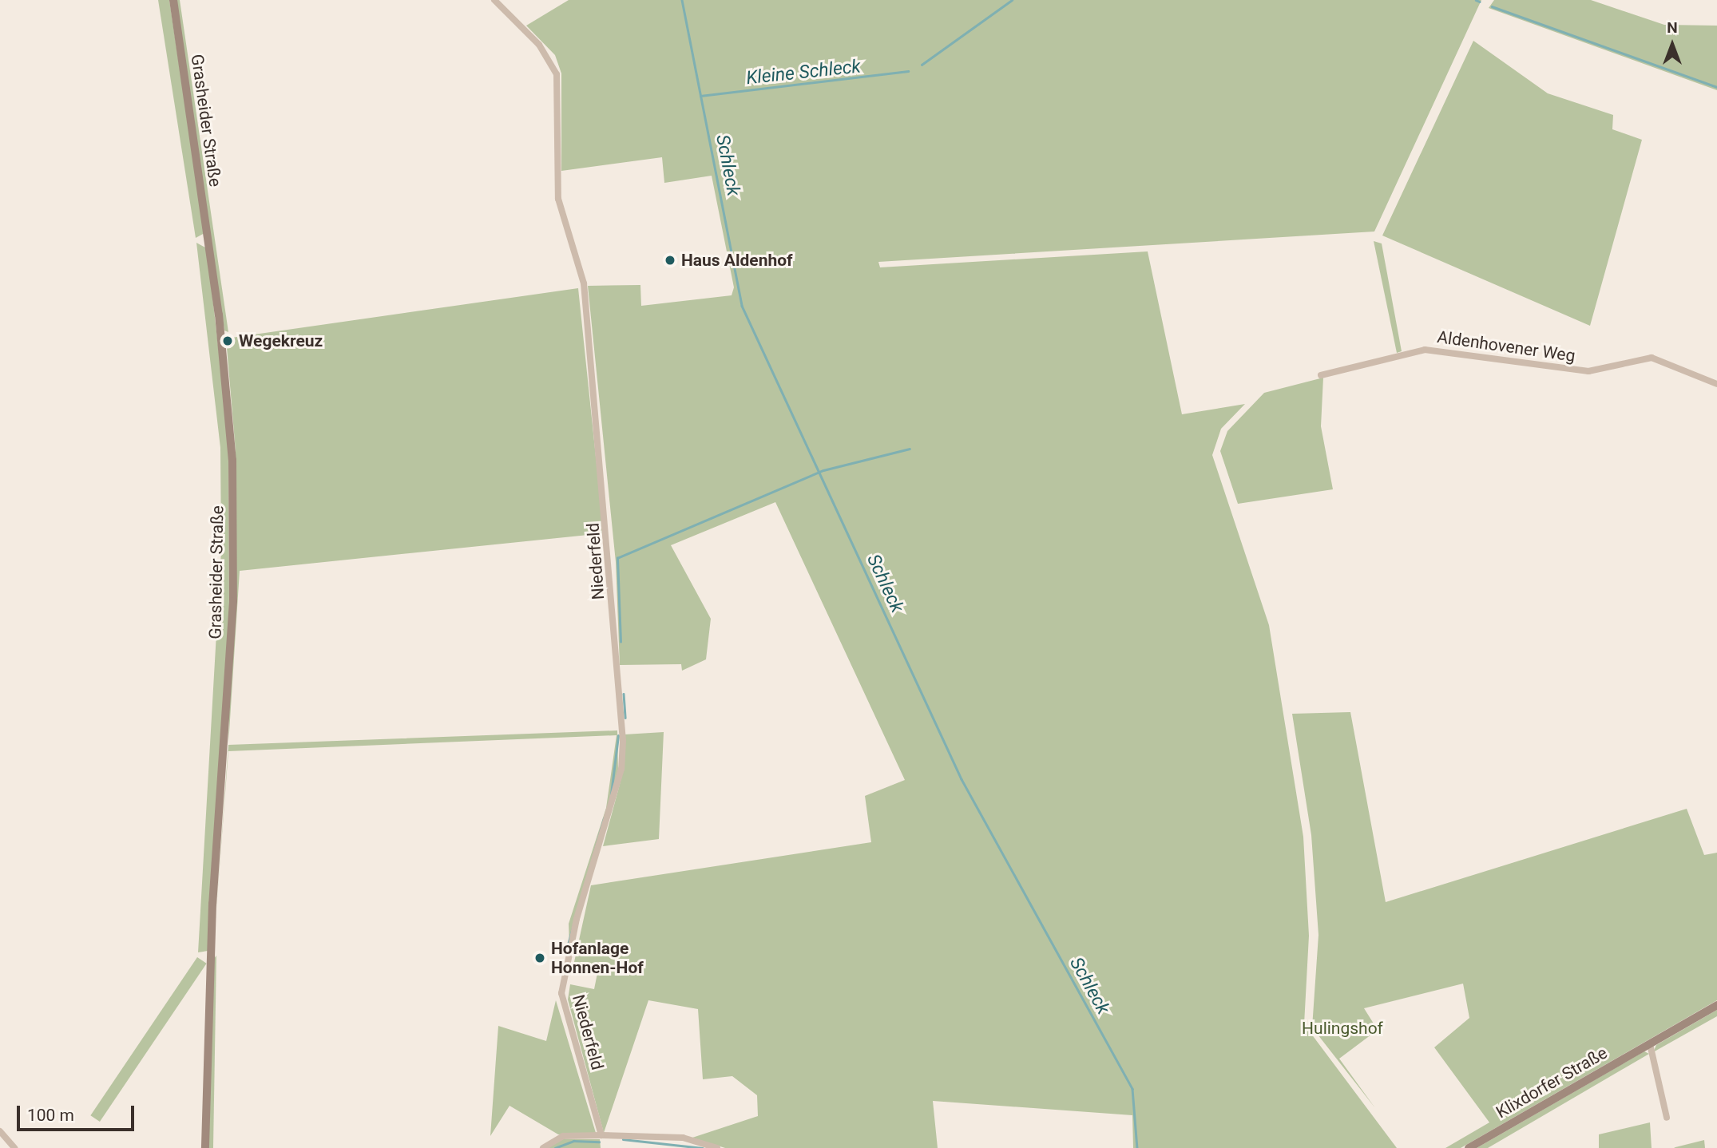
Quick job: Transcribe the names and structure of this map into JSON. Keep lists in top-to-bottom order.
{
  "streets": {
    "street": [
      "Grasheider Straße",
      "Aldenhovener Weg",
      "Niederfeld",
      "Klixdorfer Straße"
    ]
  },
  "water": ["Kleine Schleck", "Schleck"],
  "parks": ["Hulingshof"],
  "places": ["Haus Aldenhof", "Wegekreuz", "Hofanlage Honnen-Hof"],
  "scale_bar": "100 m",
  "north": "top"
}
